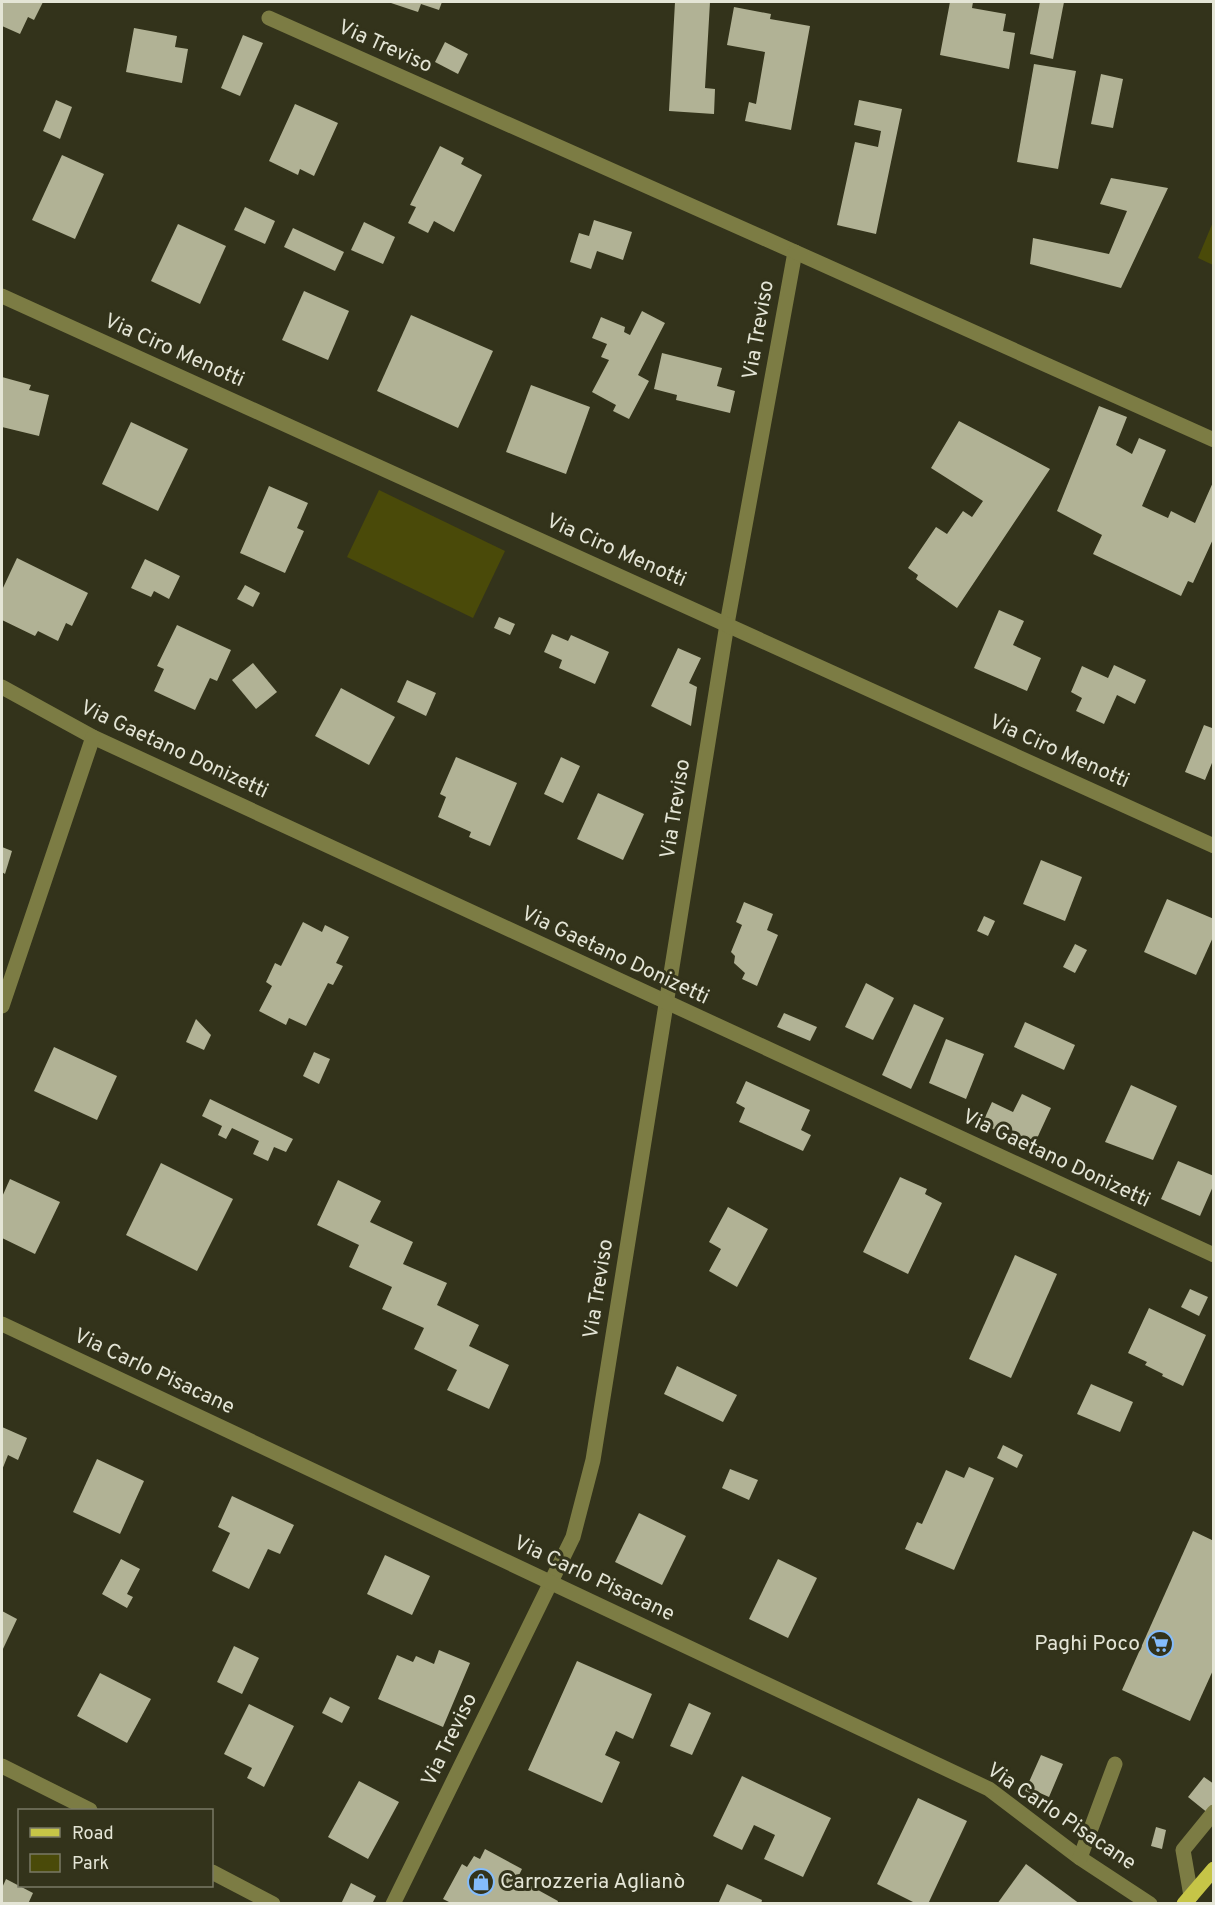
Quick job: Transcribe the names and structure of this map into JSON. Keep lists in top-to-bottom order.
{
  "streets": {
    "street": [
      "Via Treviso",
      "Via Ciro Menotti",
      "Via Gaetano Donizetti",
      "Via Carlo Pisacane"
    ]
  },
  "crossings": [
    ["Via Treviso", "Via Ciro Menotti"],
    ["Via Treviso", "Via Gaetano Donizetti"],
    ["Via Treviso", "Via Carlo Pisacane"]
  ],
  "places": {
    "supermarket": ["Paghi Poco"],
    "shop": ["Carrozzeria Aglianò"]
  },
  "legend": ["Road", "Park"]
}
